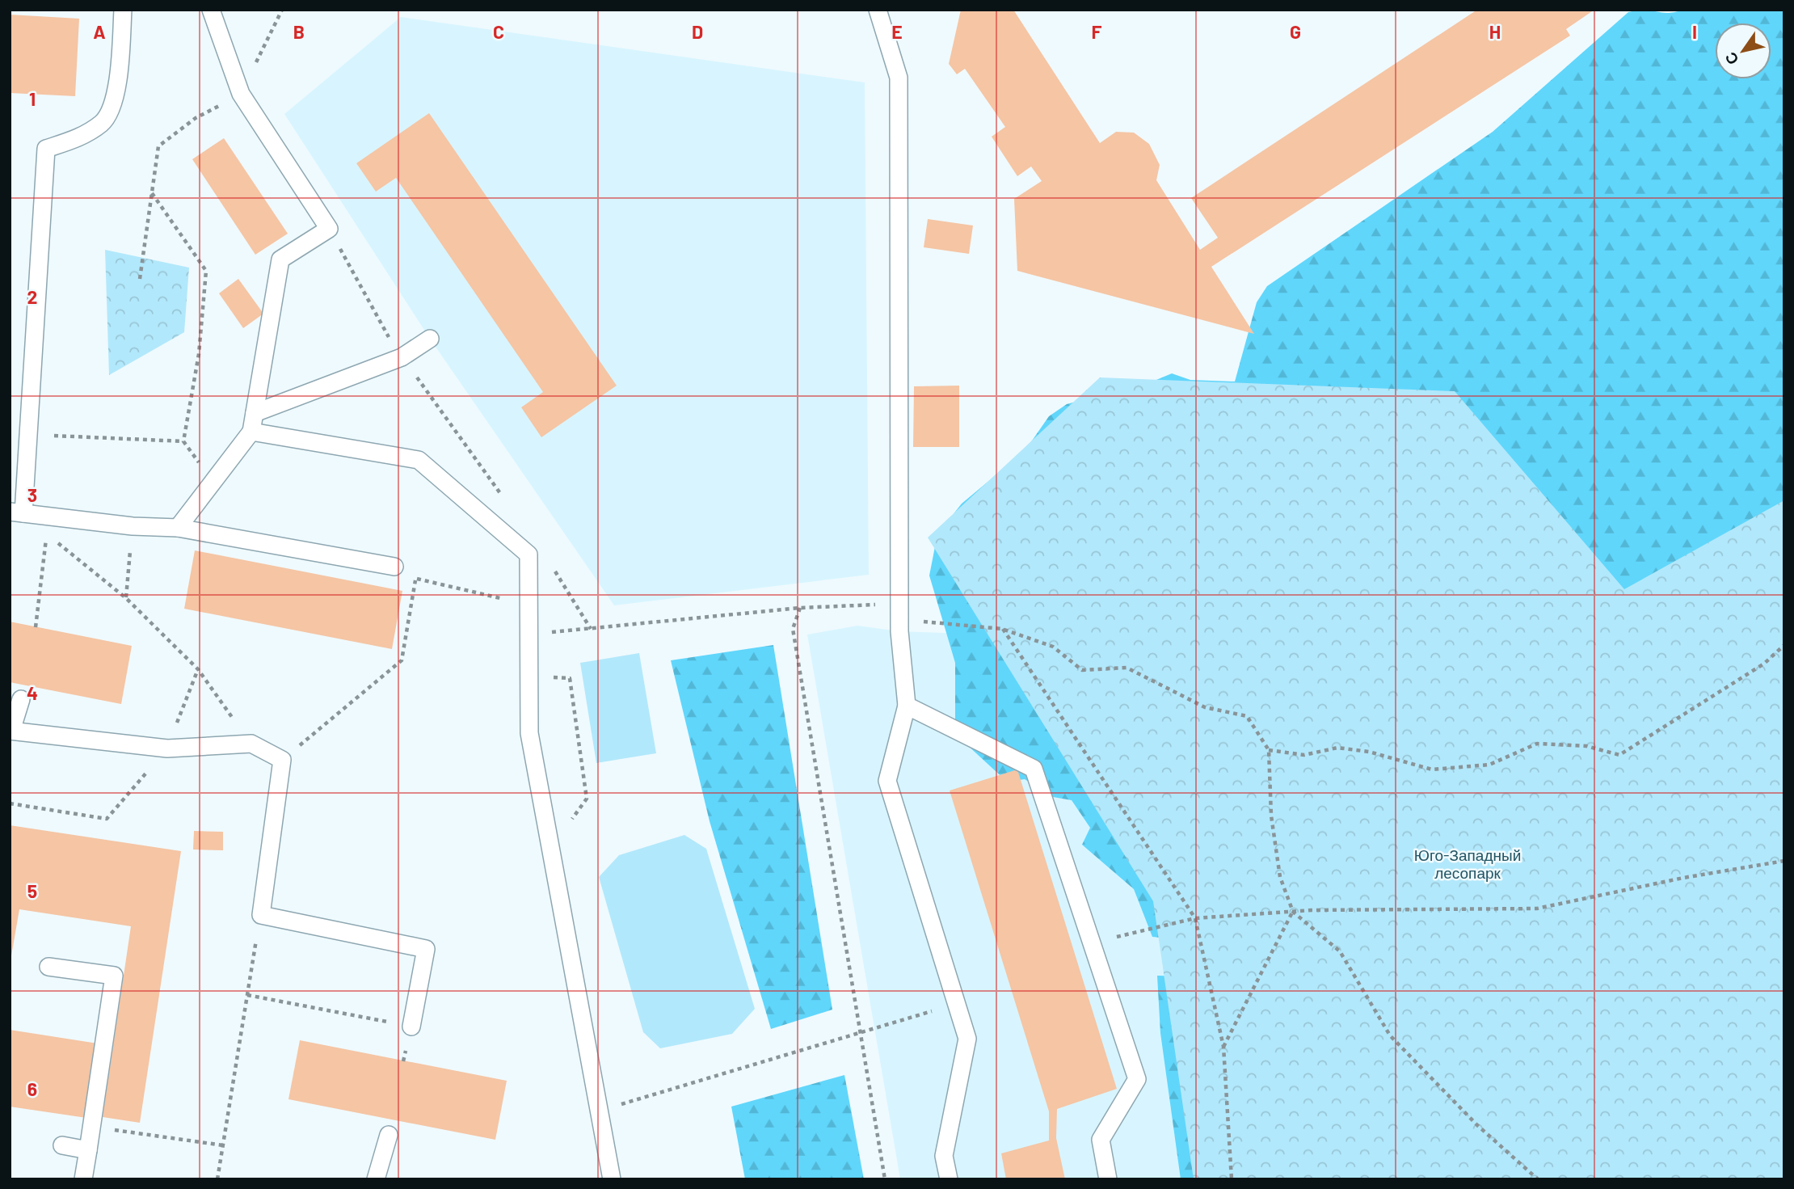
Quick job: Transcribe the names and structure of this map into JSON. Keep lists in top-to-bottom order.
{
  "parks": ["Юго-Западный лесопарк"],
  "north": "bottom left",
  "grid": {
    "columns": [
      "A",
      "B",
      "C",
      "D",
      "E",
      "F",
      "G",
      "H",
      "I"
    ],
    "rows": [
      "1",
      "2",
      "3",
      "4",
      "5",
      "6"
    ]
  }
}
